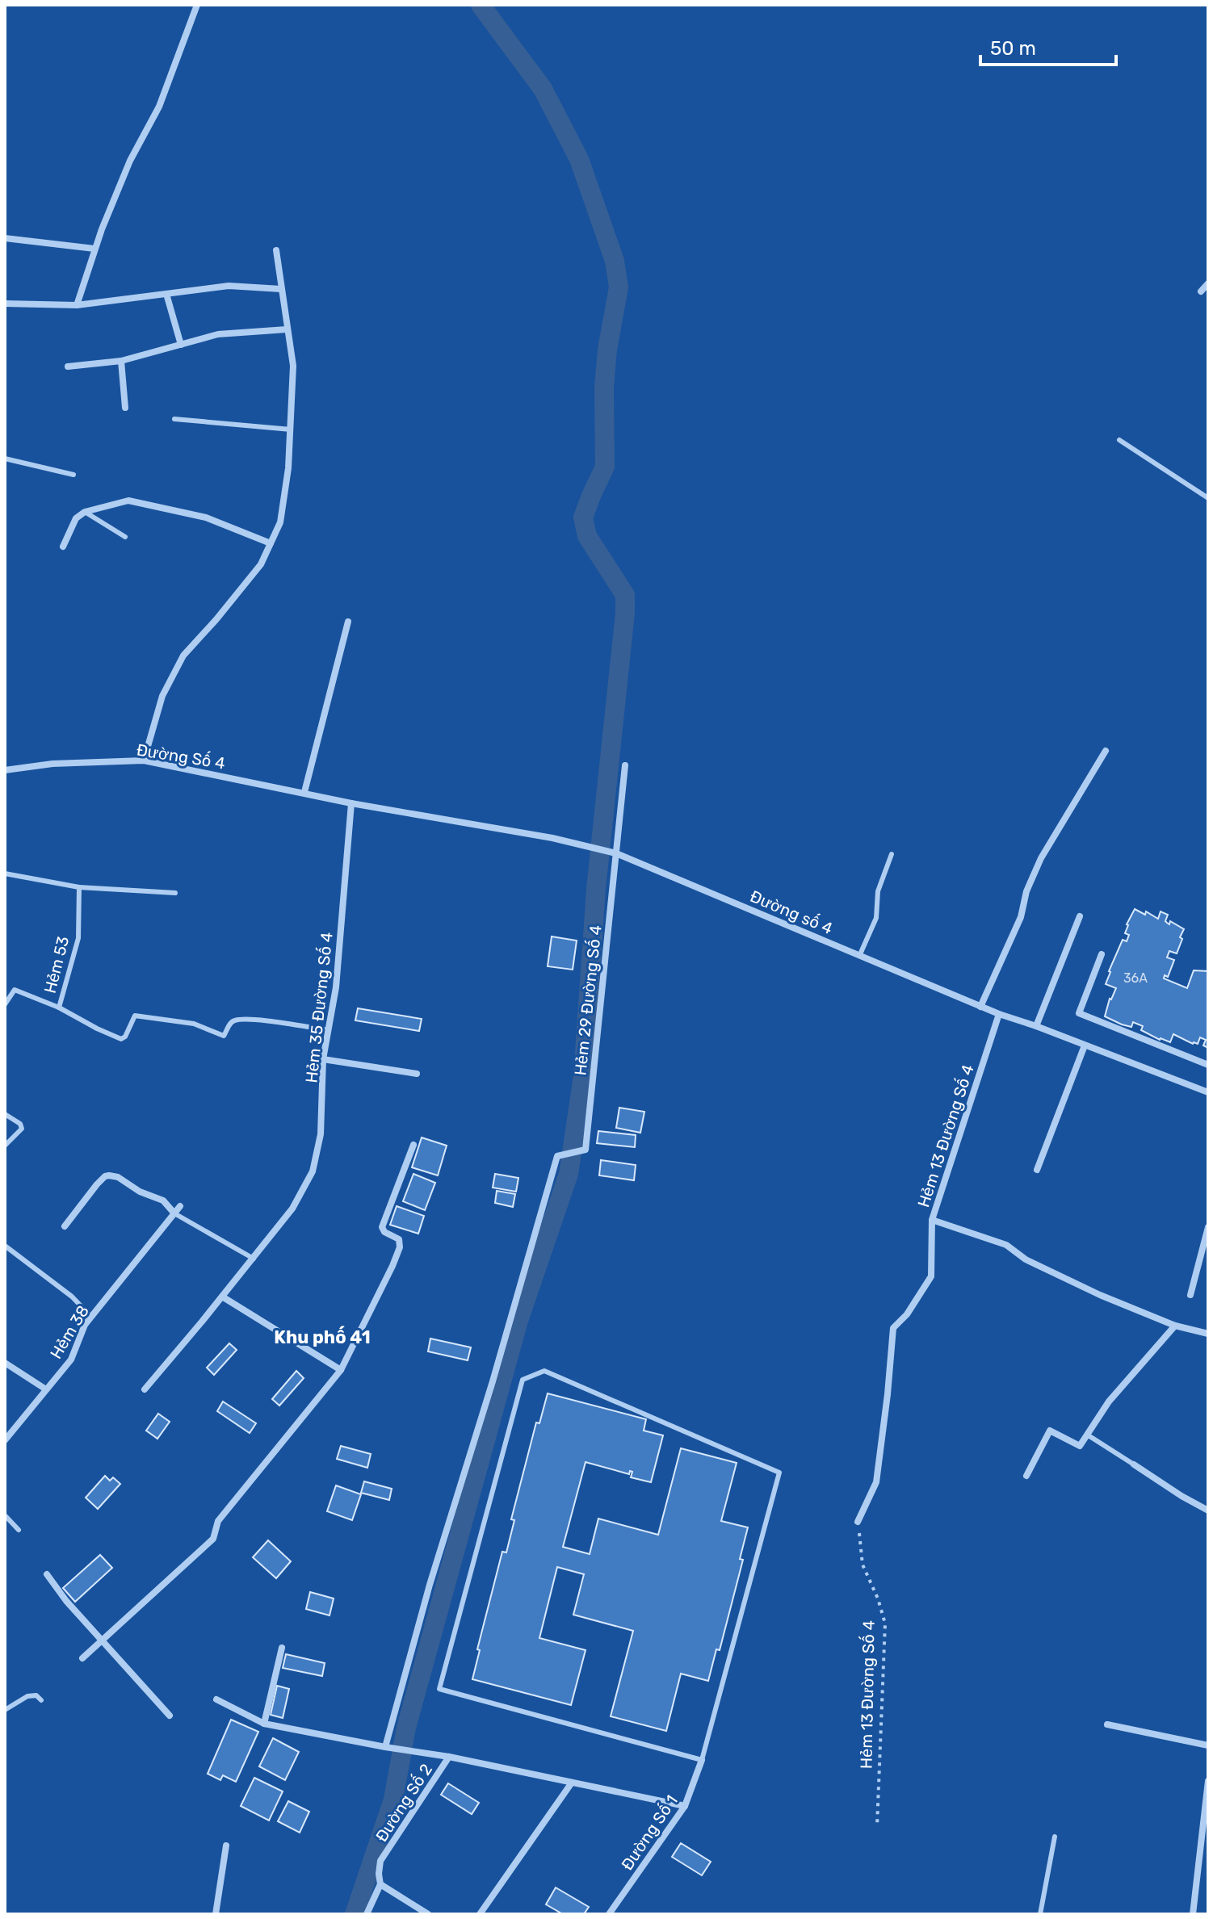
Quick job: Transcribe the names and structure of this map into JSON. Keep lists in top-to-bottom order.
{
  "streets": {
    "street": [
      "Đường Số 4",
      "Đường số 4",
      "Hẻm 29 Đường Số 4",
      "Hẻm 35 Đường Số 4",
      "Hẻm 13 Đường Số 4",
      "Hẻm 38",
      "Đường Số 2",
      "Đường Số 1"
    ],
    "lane": ["Hẻm 53"]
  },
  "crossings": [
    ["Đường Số 4", "Đường số 4"],
    ["Đường Số 4", "Hẻm 35 Đường Số 4"],
    ["Đường số 4", "Hẻm 29 Đường Số 4"],
    ["Đường số 4", "Hẻm 35 Đường Số 4"],
    ["Đường số 4", "Hẻm 13 Đường Số 4"]
  ],
  "districts": ["Khu phố 41"],
  "house_numbers": ["36A"],
  "scale_bar": "50 m"
}
